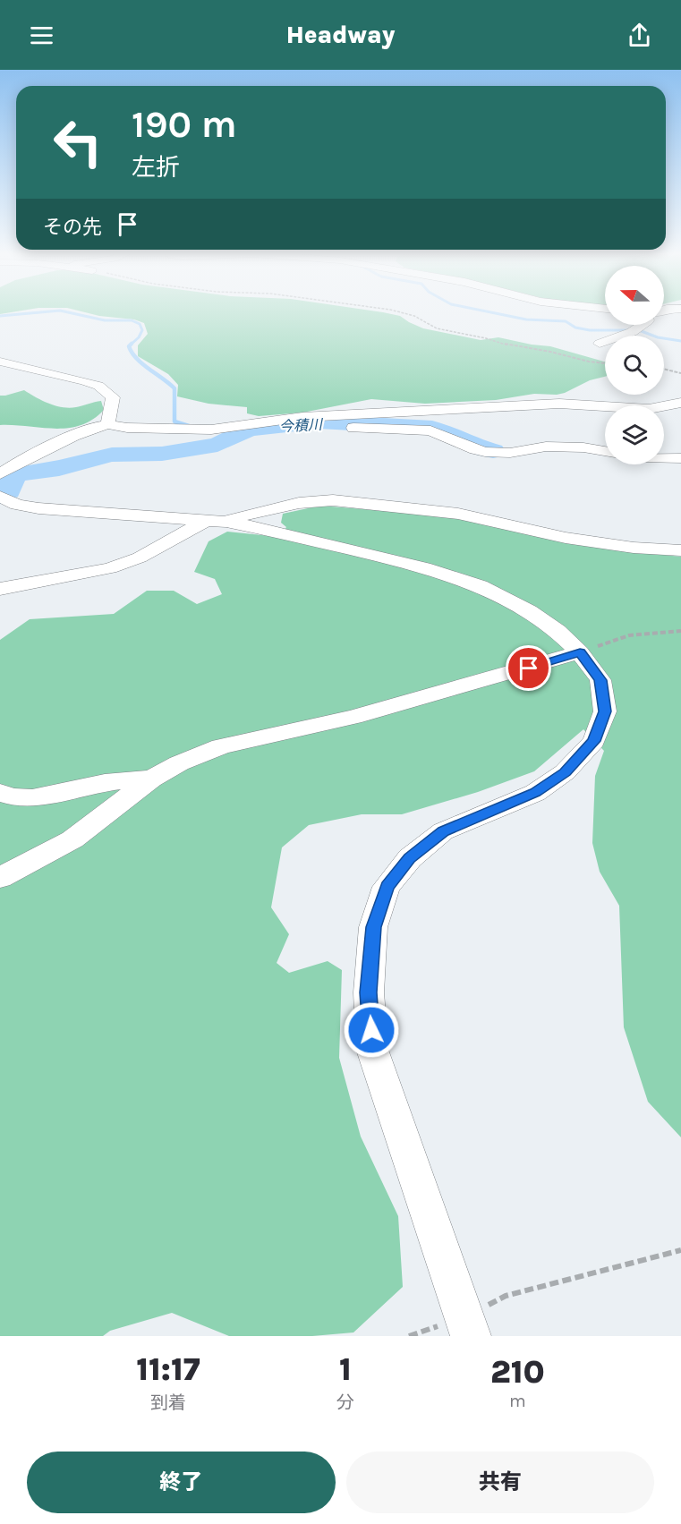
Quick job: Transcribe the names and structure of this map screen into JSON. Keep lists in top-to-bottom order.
{
  "water": ["今積川"],
  "north": "left",
  "page": {
    "header": "Headway",
    "turn": ["190 m", "左折"],
    "then": "その先",
    "eta": [
      "11:17",
      "到着",
      "1",
      "分",
      "210",
      "m"
    ],
    "buttons": ["終了", "共有"]
  }
}
